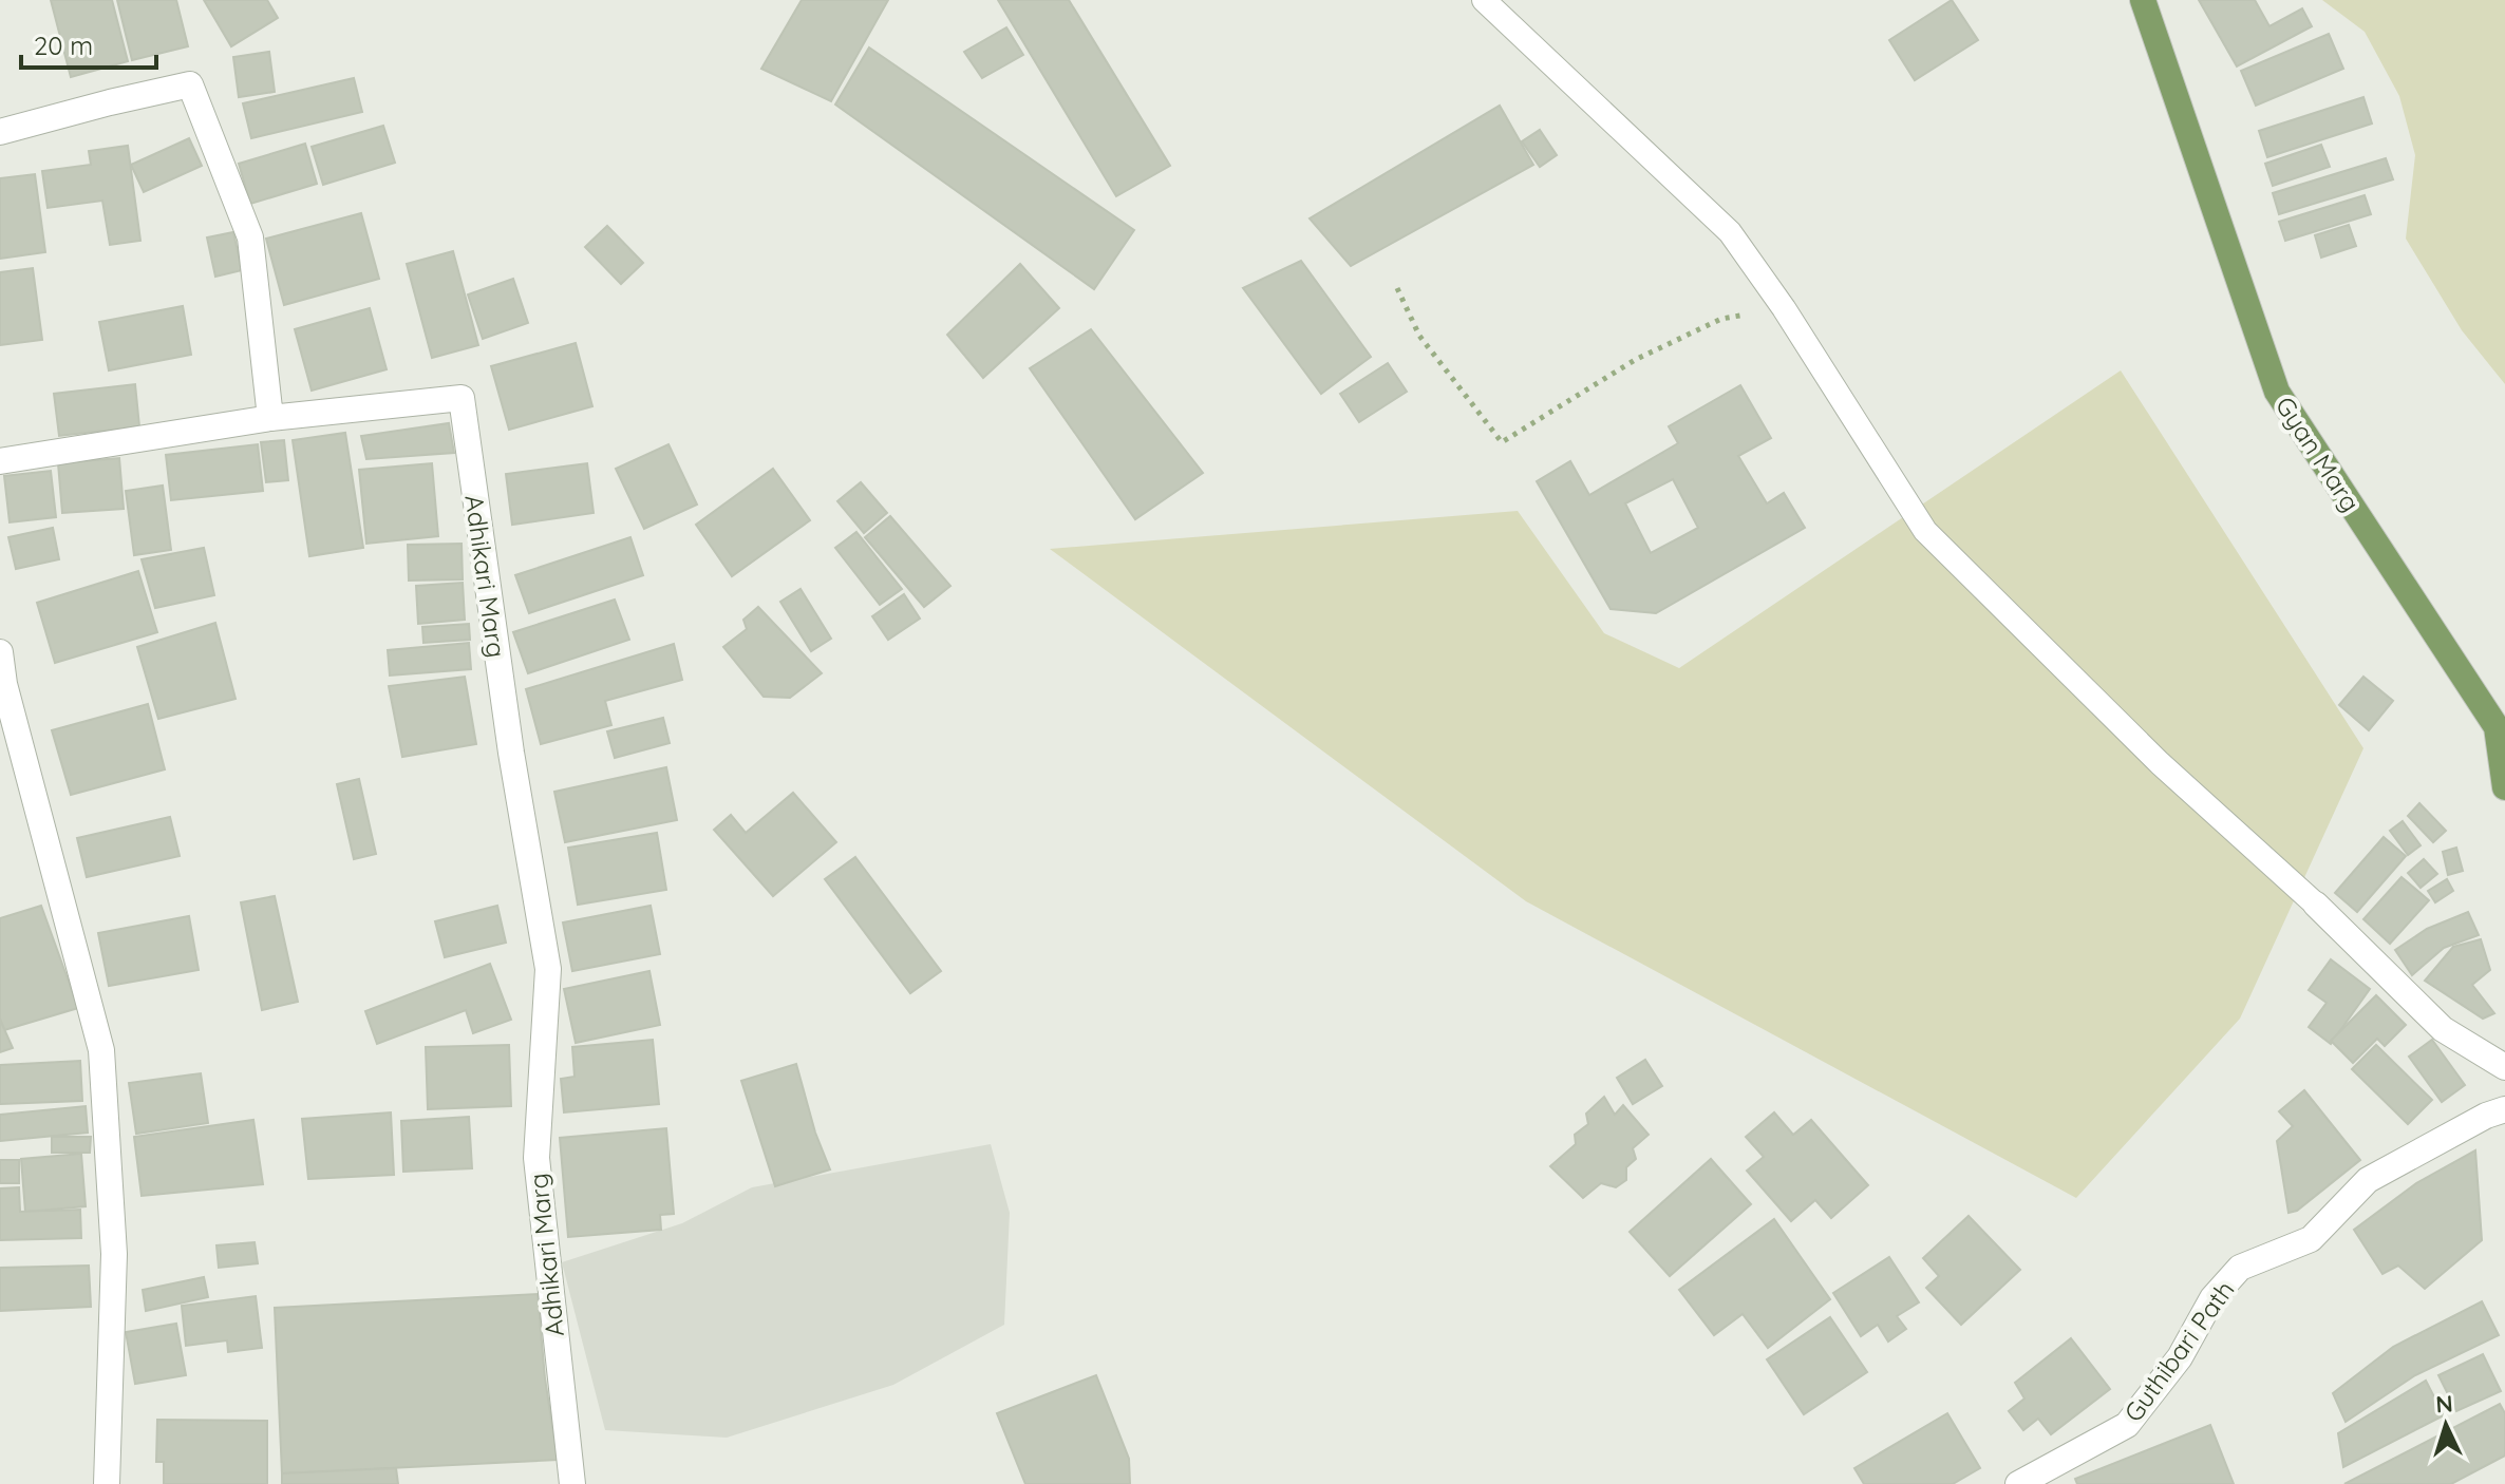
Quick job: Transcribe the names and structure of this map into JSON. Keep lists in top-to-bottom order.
{
  "streets": {
    "main road": ["Gyan Marg"],
    "street": ["Adhikari Marg", "Guthibari Path"]
  },
  "scale_bar": "20 m",
  "north": "top"
}
